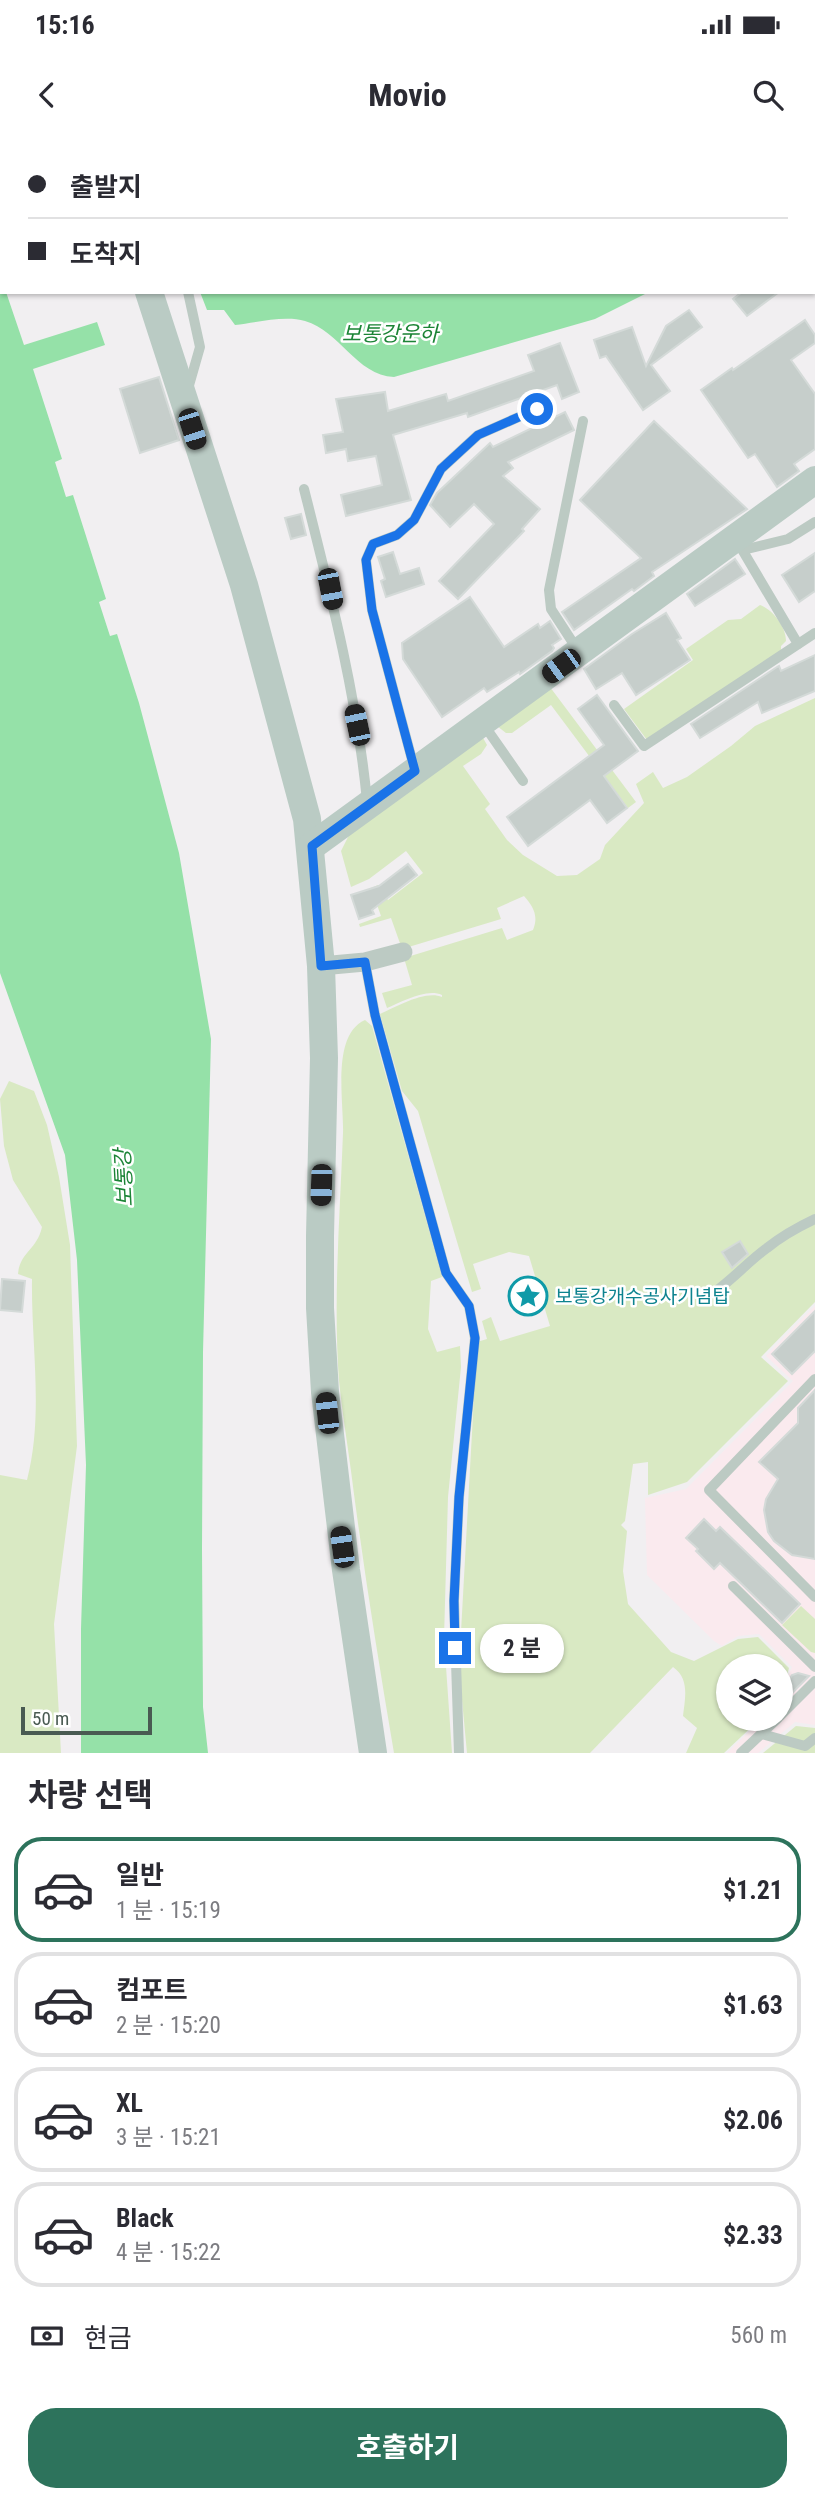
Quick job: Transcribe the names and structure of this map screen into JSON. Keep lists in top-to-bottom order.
{
  "water": ["보통강운하", "보통강"],
  "places": {
    "place": ["보통강개수공사기념탑"]
  },
  "scale_bar": "50 m",
  "page": {
    "status": "15:16",
    "header": "Movio",
    "banner": ["출발지", "도착지"],
    "bubble": "2 분",
    "scale": "50 m",
    "heading": "차량 선택",
    "list": [
      {
        "name": "일반",
        "note": "1 분 · 15:19",
        "value": "$1.21"
      },
      {
        "name": "컴포트",
        "note": "2 분 · 15:20",
        "value": "$1.63"
      },
      {
        "name": "XL",
        "note": "3 분 · 15:21",
        "value": "$2.06"
      },
      {
        "name": "Black",
        "note": "4 분 · 15:22",
        "value": "$2.33"
      }
    ],
    "pay": ["현금", "560 m"],
    "buttons": "호출하기"
  }
}
